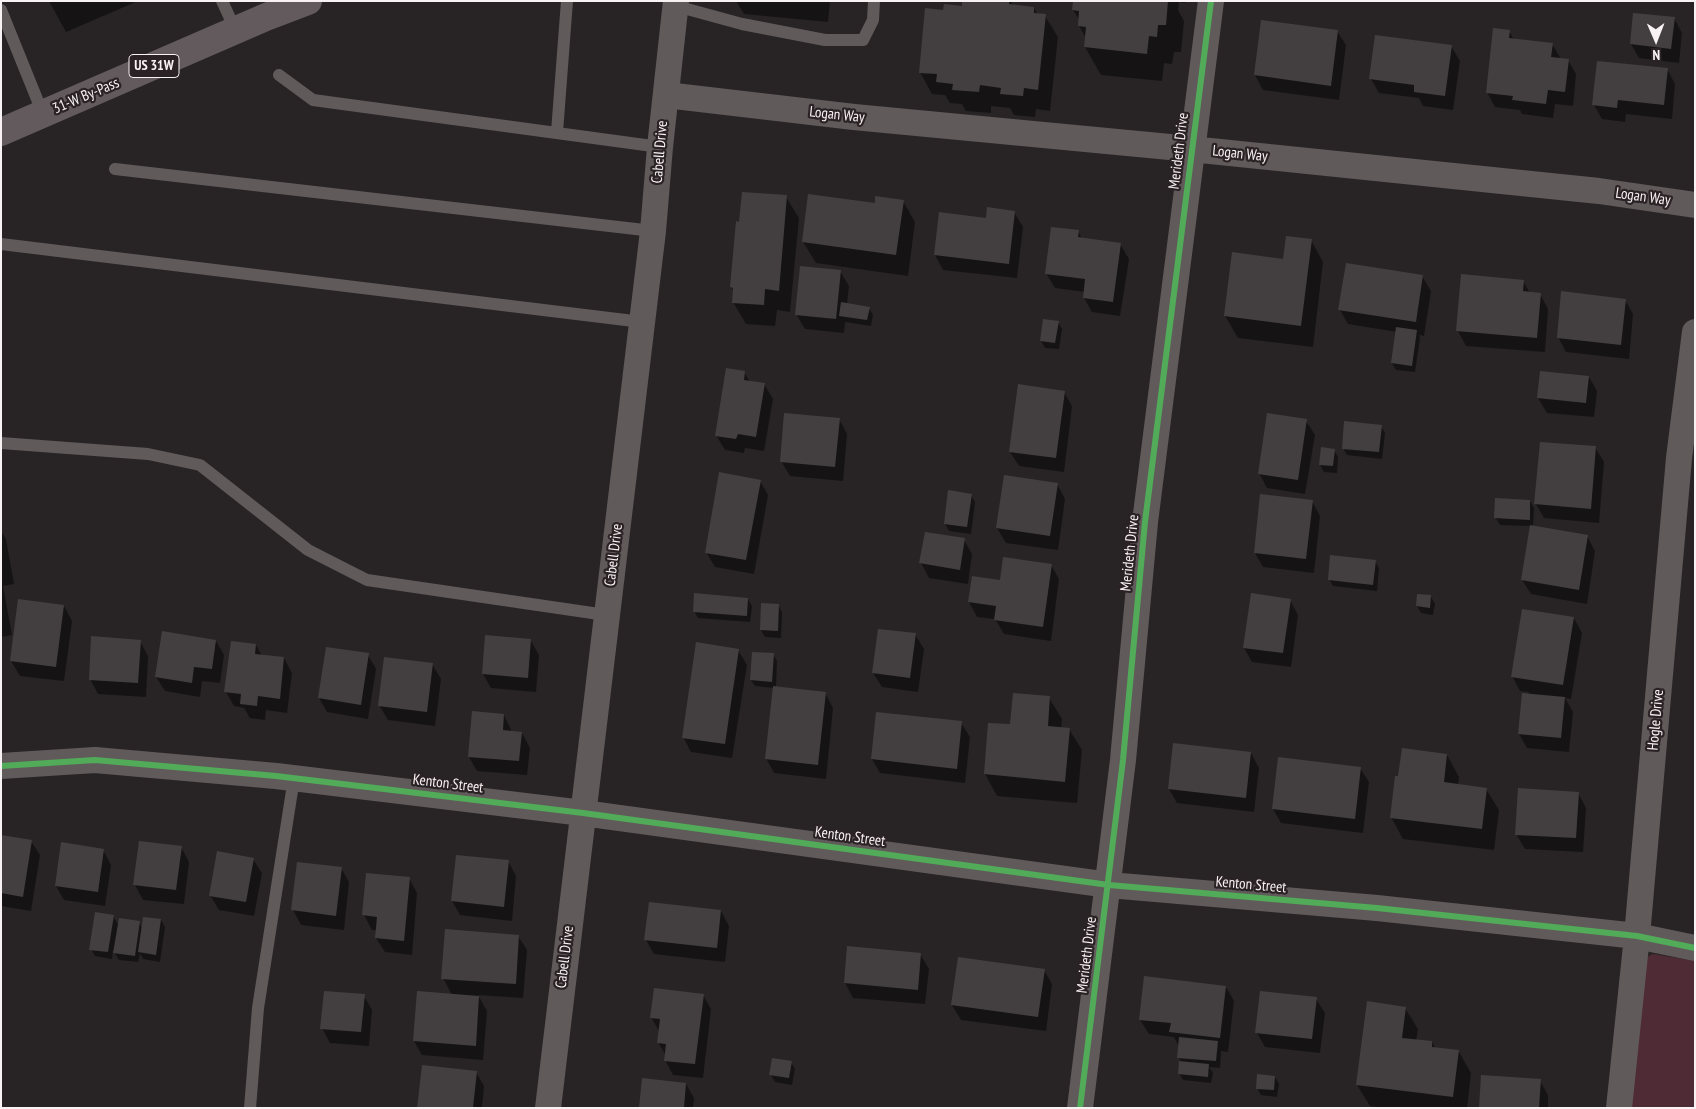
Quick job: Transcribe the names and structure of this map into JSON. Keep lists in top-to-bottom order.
{
  "streets": {
    "main road": ["US 31W", "31-W By-Pass"],
    "street": [
      "Logan Way",
      "Merideth Drive",
      "Cabell Drive",
      "Hogle Drive",
      "Kenton Street"
    ]
  },
  "crossings": [
    ["Logan Way", "Merideth Drive"],
    ["Logan Way", "Cabell Drive"],
    ["Merideth Drive", "Kenton Street"],
    ["Cabell Drive", "Kenton Street"],
    ["Hogle Drive", "Kenton Street"]
  ],
  "north": "bottom"
}
